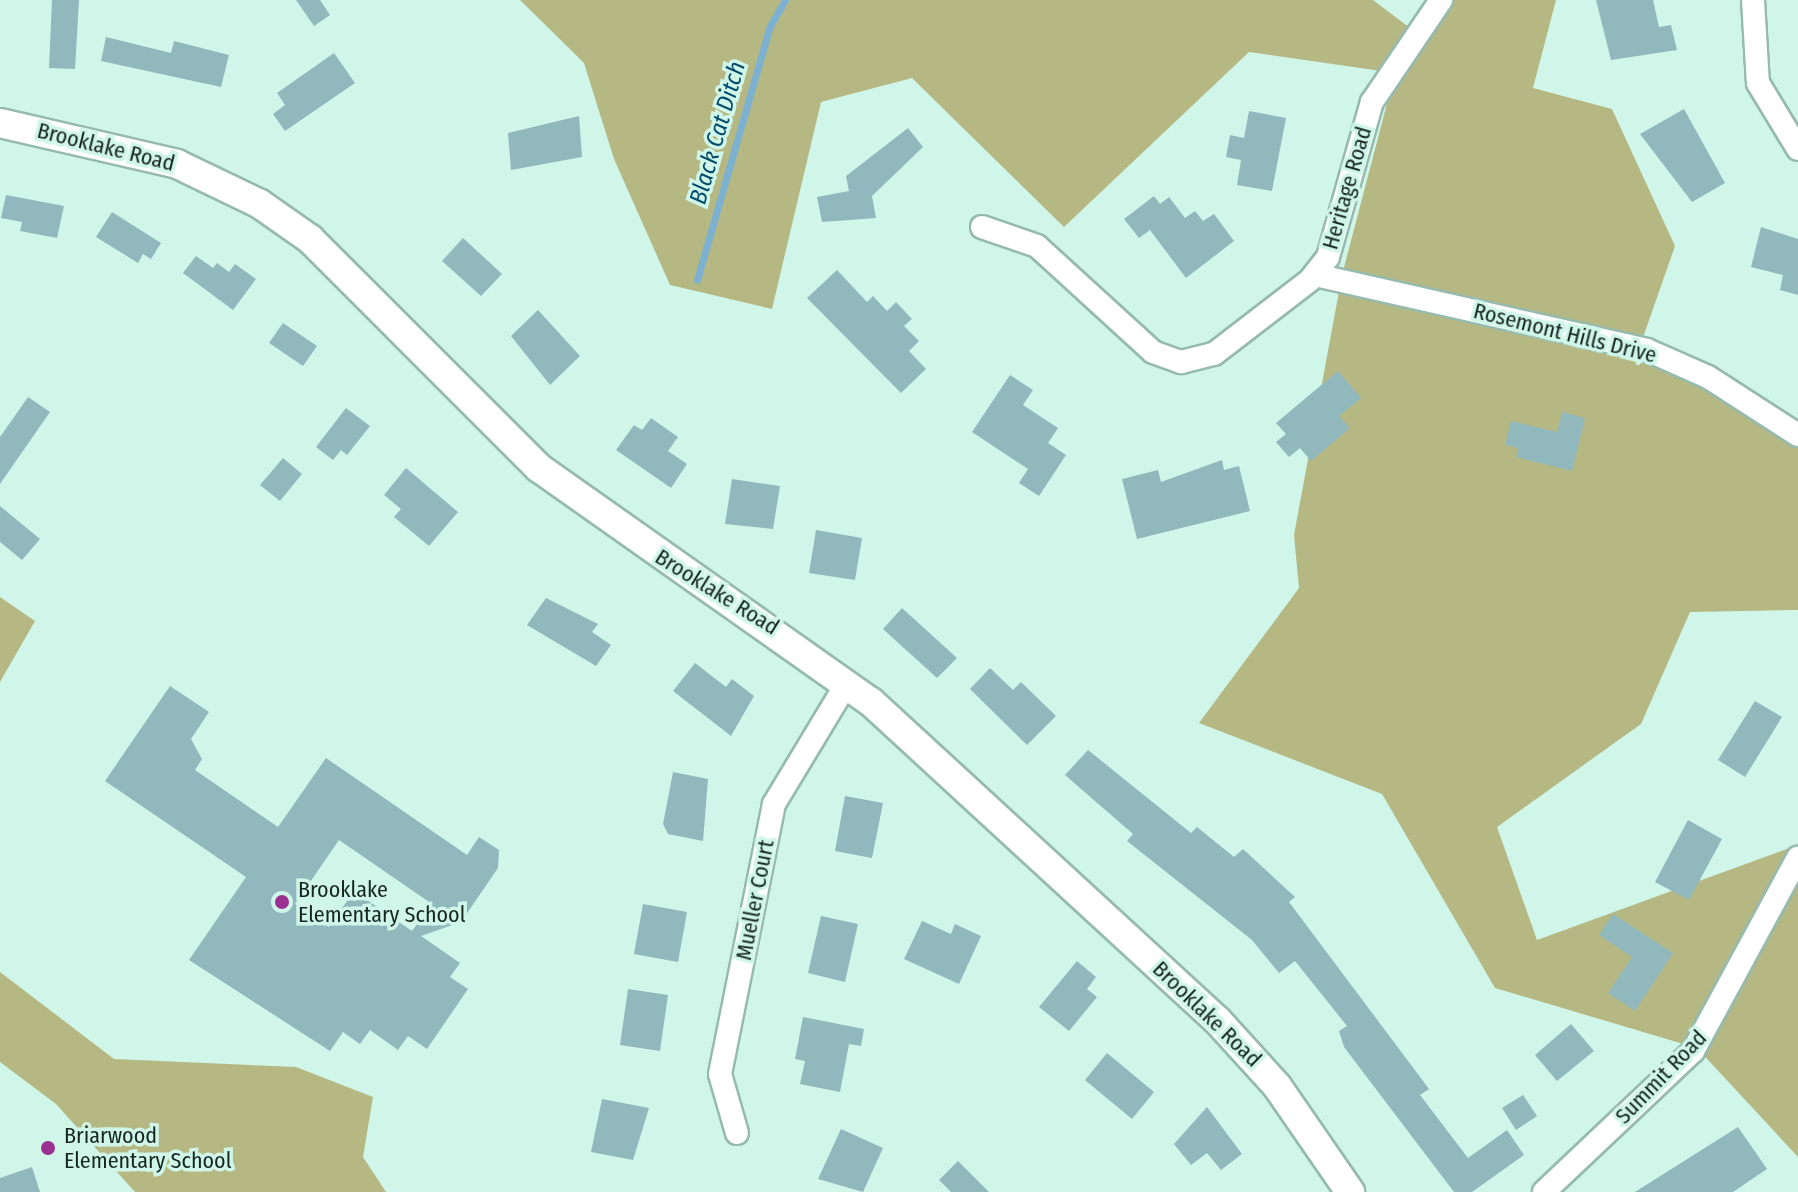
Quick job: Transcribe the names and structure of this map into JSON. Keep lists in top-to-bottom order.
{
  "streets": {
    "street": [
      "Brooklake Road",
      "Heritage Road",
      "Rosemont Hills Drive",
      "Mueller Court",
      "Summit Road"
    ]
  },
  "crossings": [
    ["Brooklake Road", "Mueller Court"],
    ["Heritage Road", "Rosemont Hills Drive"]
  ],
  "water": ["Black Cat Ditch"],
  "places": ["Brooklake Elementary School", "Briarwood Elementary School"]
}
